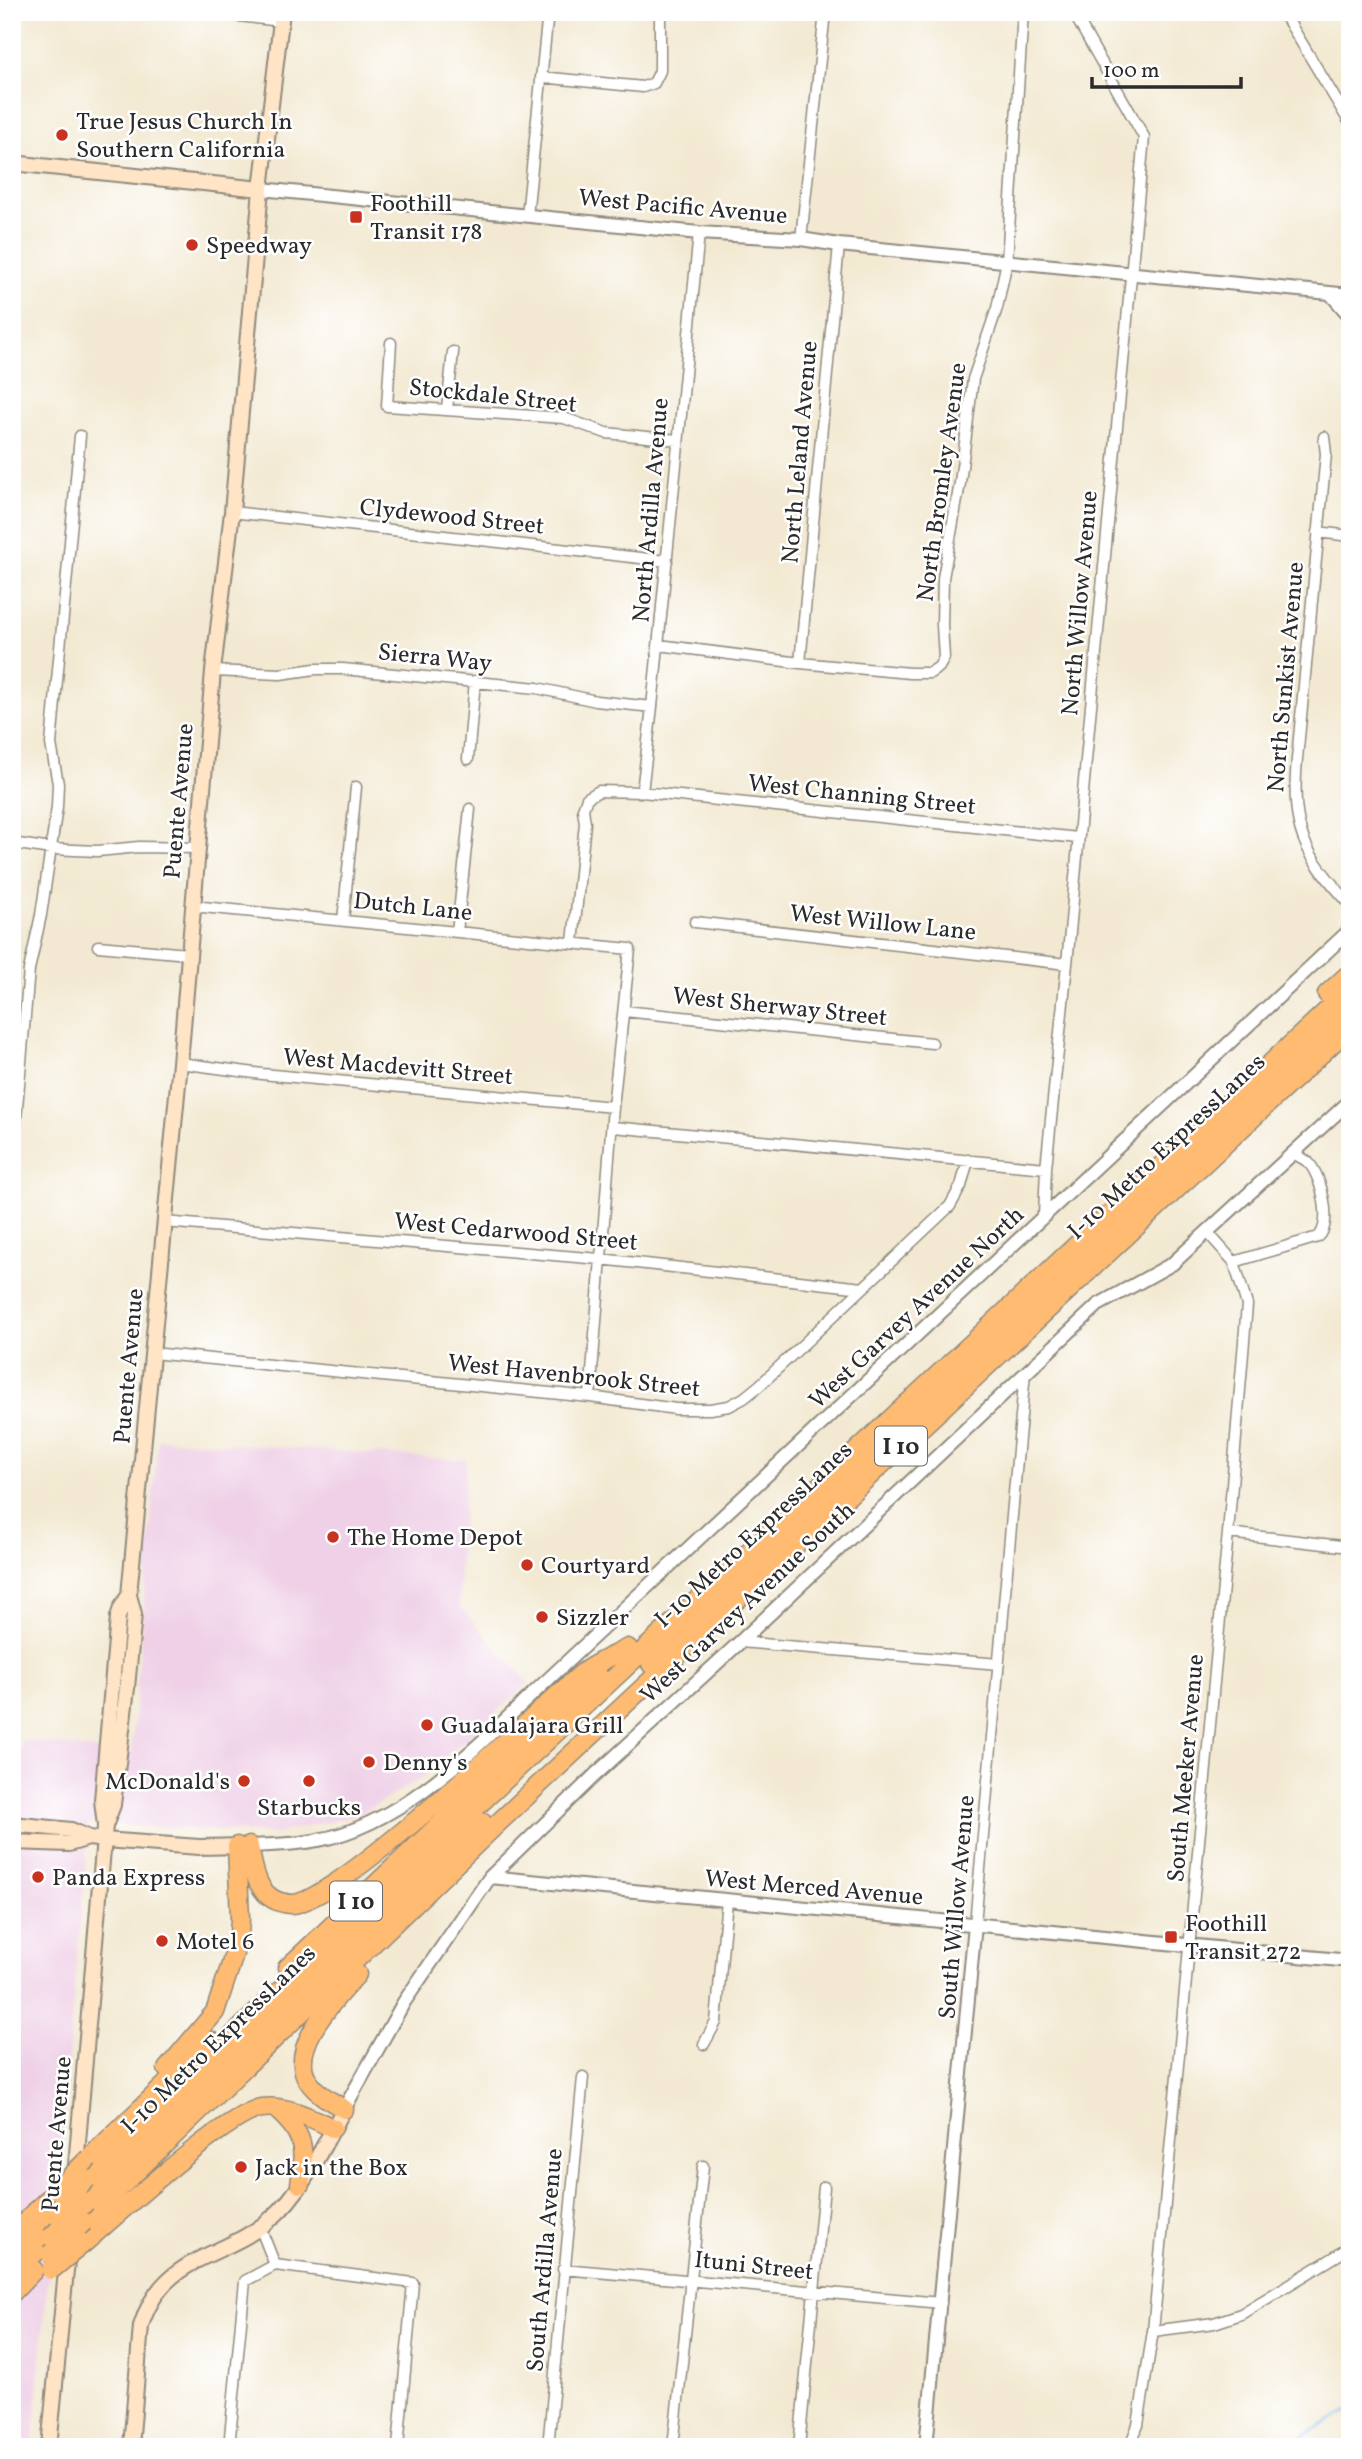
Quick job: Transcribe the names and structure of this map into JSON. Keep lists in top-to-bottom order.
{
  "streets": {
    "highway": ["I-10 Metro ExpressLanes", "I 10"],
    "main road": ["West Pacific Avenue", "Puente Avenue", "West Garvey Avenue South"],
    "street": [
      "Stockdale Street",
      "North Leland Avenue",
      "North Bromley Avenue",
      "North Ardilla Avenue",
      "Clydewood Street",
      "North Willow Avenue",
      "Sierra Way",
      "North Sunkist Avenue",
      "West Channing Street",
      "Dutch Lane",
      "West Willow Lane",
      "West Sherway Street",
      "West Macdevitt Street",
      "West Cedarwood Street",
      "West Garvey Avenue North",
      "West Havenbrook Street",
      "South Meeker Avenue",
      "West Merced Avenue",
      "South Willow Avenue",
      "South Ardilla Avenue",
      "Ituni Street"
    ]
  },
  "crossings": [
    ["West Pacific Avenue", "North Leland Avenue"],
    ["West Pacific Avenue", "North Bromley Avenue"],
    ["West Pacific Avenue", "North Ardilla Avenue"],
    ["West Pacific Avenue", "North Willow Avenue"],
    ["West Pacific Avenue", "Puente Avenue"],
    ["Stockdale Street", "North Ardilla Avenue"],
    ["North Leland Avenue", "North Bromley Avenue"],
    ["North Ardilla Avenue", "Clydewood Street"],
    ["North Ardilla Avenue", "Sierra Way"],
    ["North Ardilla Avenue", "West Channing Street"],
    ["Clydewood Street", "Puente Avenue"],
    ["North Willow Avenue", "West Channing Street"],
    ["North Willow Avenue", "West Willow Lane"],
    ["North Willow Avenue", "West Garvey Avenue North"],
    ["Sierra Way", "Puente Avenue"],
    ["West Channing Street", "Dutch Lane"],
    ["Puente Avenue", "Dutch Lane"],
    ["Puente Avenue", "West Macdevitt Street"],
    ["Puente Avenue", "West Cedarwood Street"],
    ["Puente Avenue", "West Havenbrook Street"],
    ["Dutch Lane", "West Sherway Street"],
    ["I-10 Metro ExpressLanes", "I 10"],
    ["West Cedarwood Street", "West Havenbrook Street"],
    ["West Garvey Avenue South", "South Meeker Avenue"],
    ["West Garvey Avenue South", "West Merced Avenue"],
    ["West Garvey Avenue South", "South Willow Avenue"],
    ["South Meeker Avenue", "West Merced Avenue"],
    ["West Merced Avenue", "South Willow Avenue"],
    ["South Willow Avenue", "Ituni Street"],
    ["South Ardilla Avenue", "Ituni Street"]
  ],
  "places": {
    "other": [
      "True Jesus Church In Southern California",
      "Speedway",
      "The Home Depot",
      "Courtyard",
      "Sizzler",
      "Guadalajara Grill",
      "Denny's",
      "McDonald's",
      "Starbucks",
      "Panda Express",
      "Motel 6",
      "Jack in the Box"
    ],
    "transit": ["Foothill Transit 178", "Foothill Transit 272"]
  },
  "scale_bar": "100 m"
}
